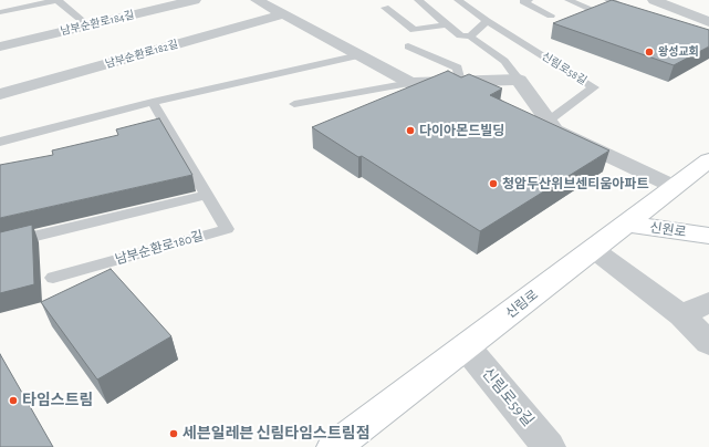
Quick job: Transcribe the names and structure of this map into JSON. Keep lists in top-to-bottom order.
{
  "streets": {
    "main road": ["신원로", "신림로"],
    "street": ["남부순환로184길", "남부순환로182길", "신림로59길"],
    "lane": ["신림로58길", "남부순환로180길"]
  },
  "crossings": [
    ["신원로", "신림로"],
    ["신림로", "신림로59길"]
  ],
  "places": [
    "왕성교회",
    "다이아몬드빌딩",
    "청암두산위브센티움아파트",
    "타임스트림",
    "세븐일레븐 신림타임스트림점"
  ]
}
